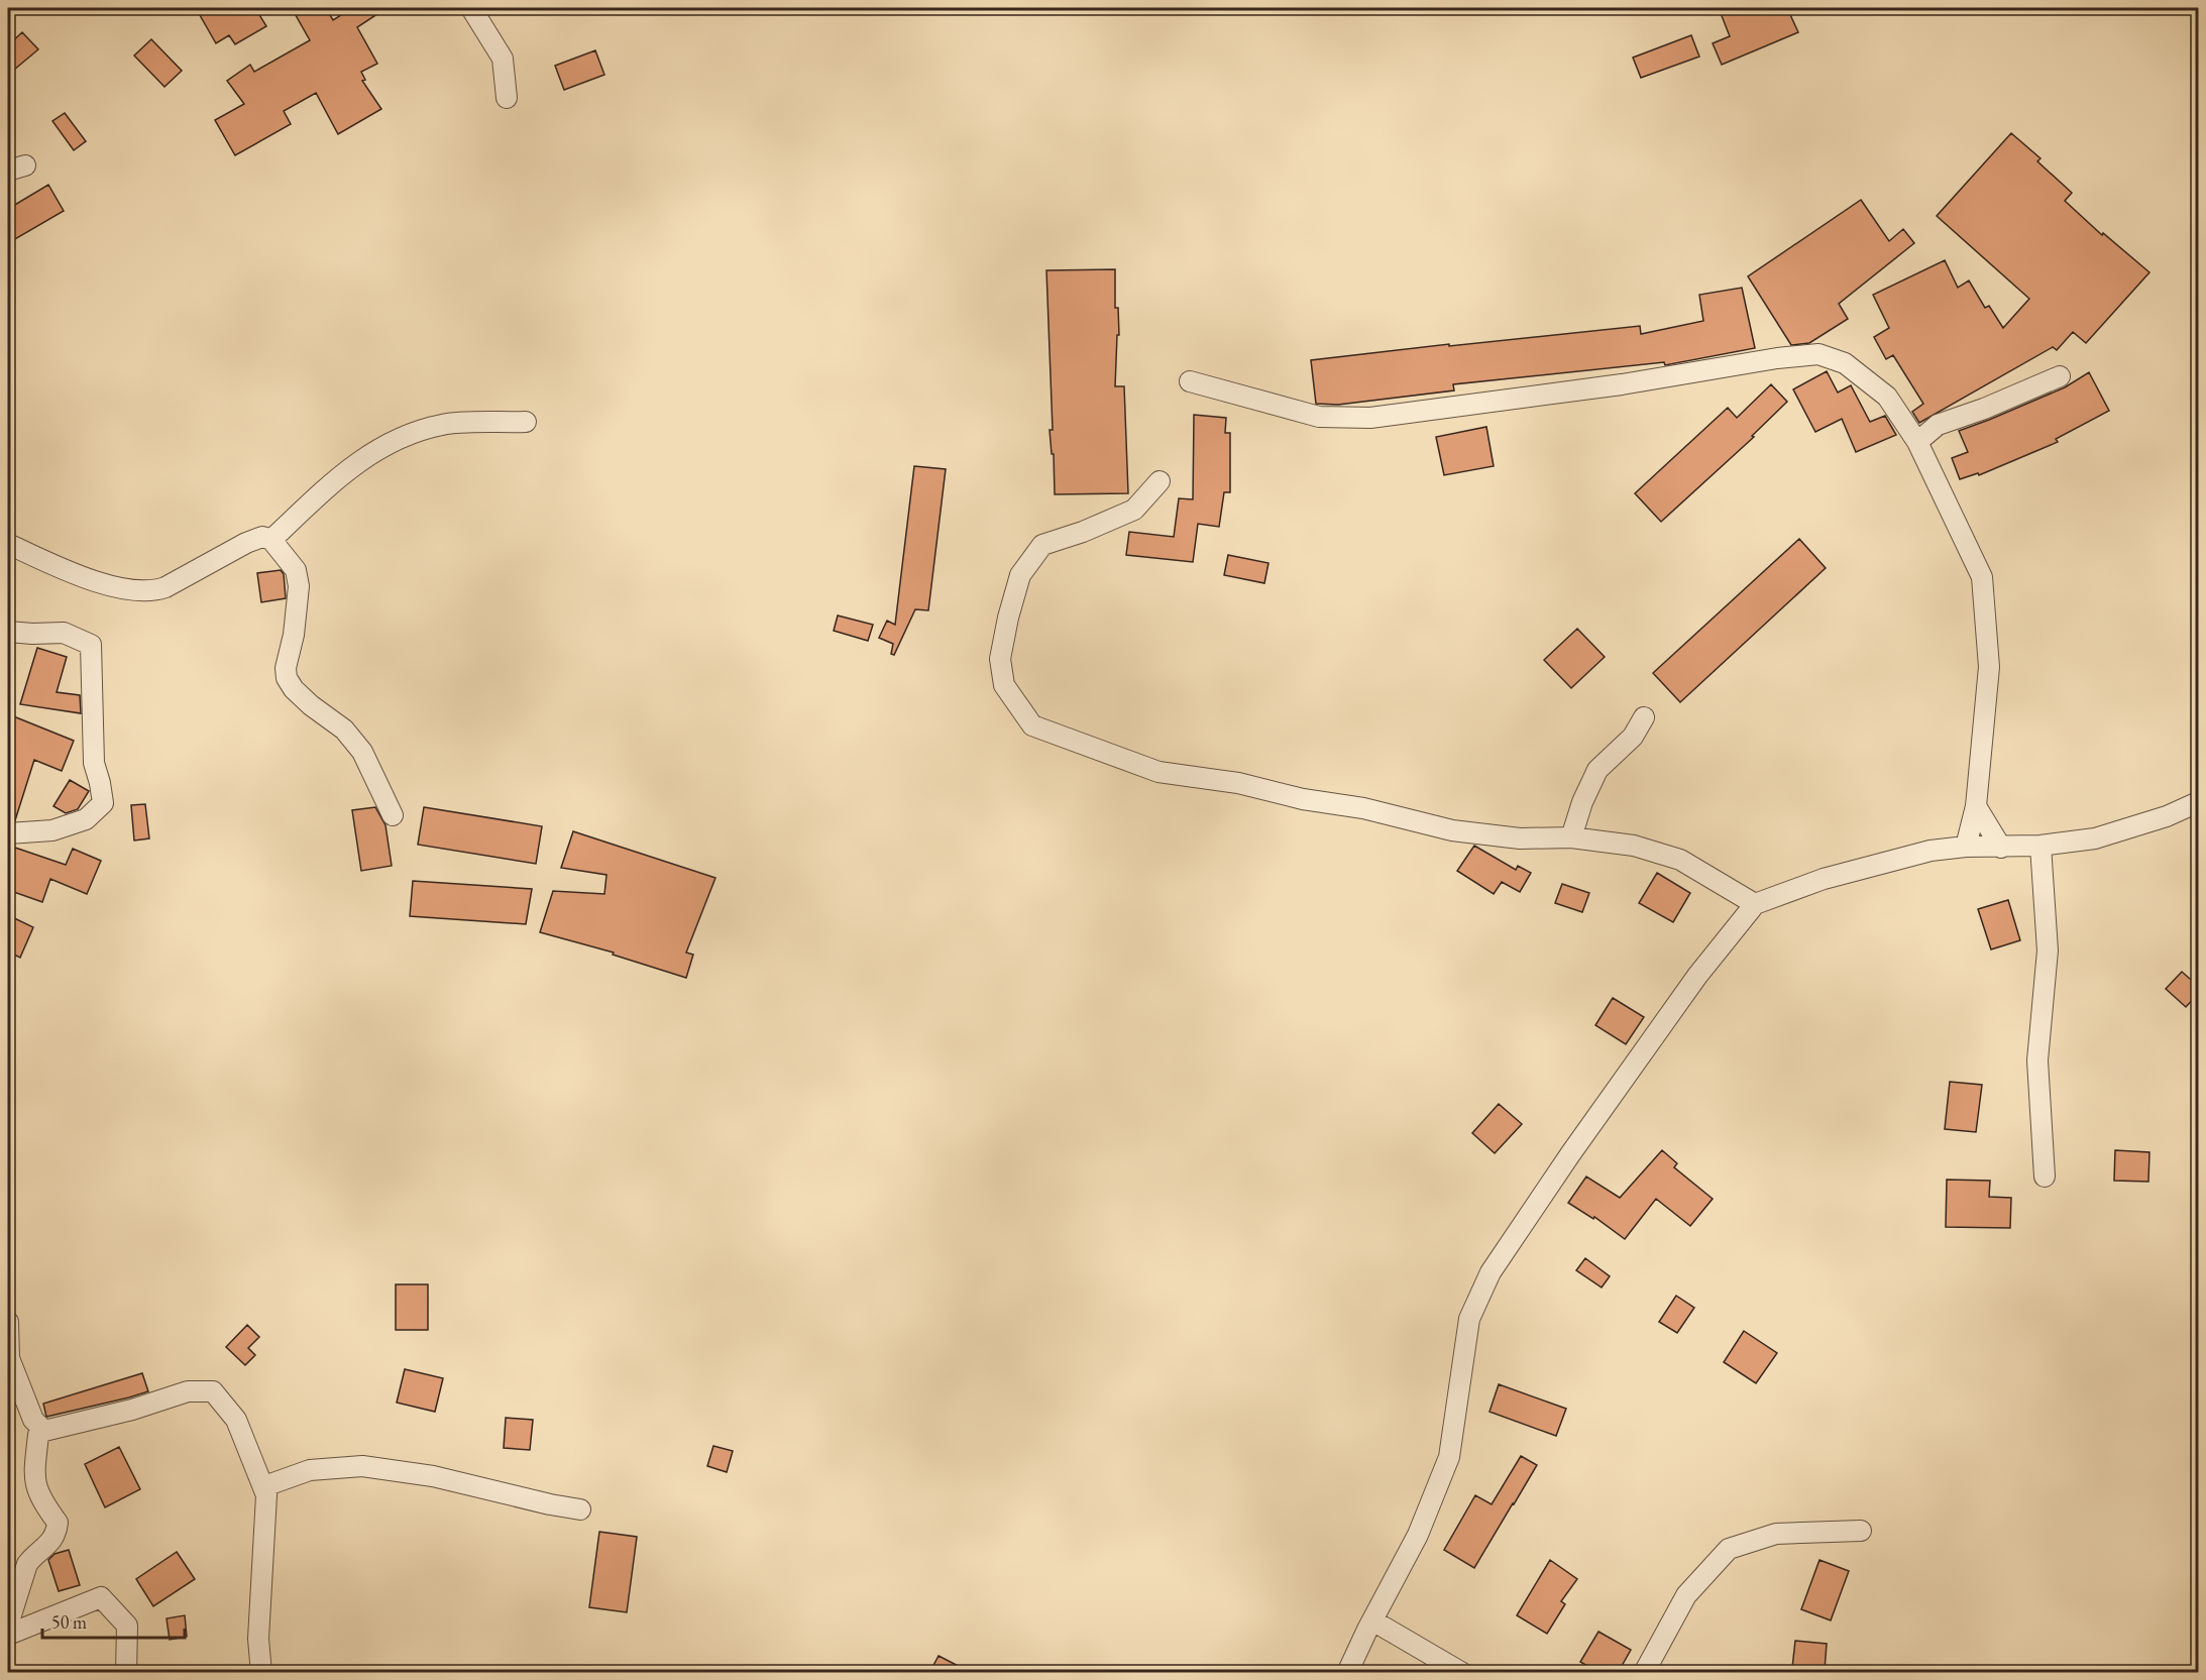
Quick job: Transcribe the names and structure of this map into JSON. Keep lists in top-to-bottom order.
{
  "scale_bar": "50 m"
}
